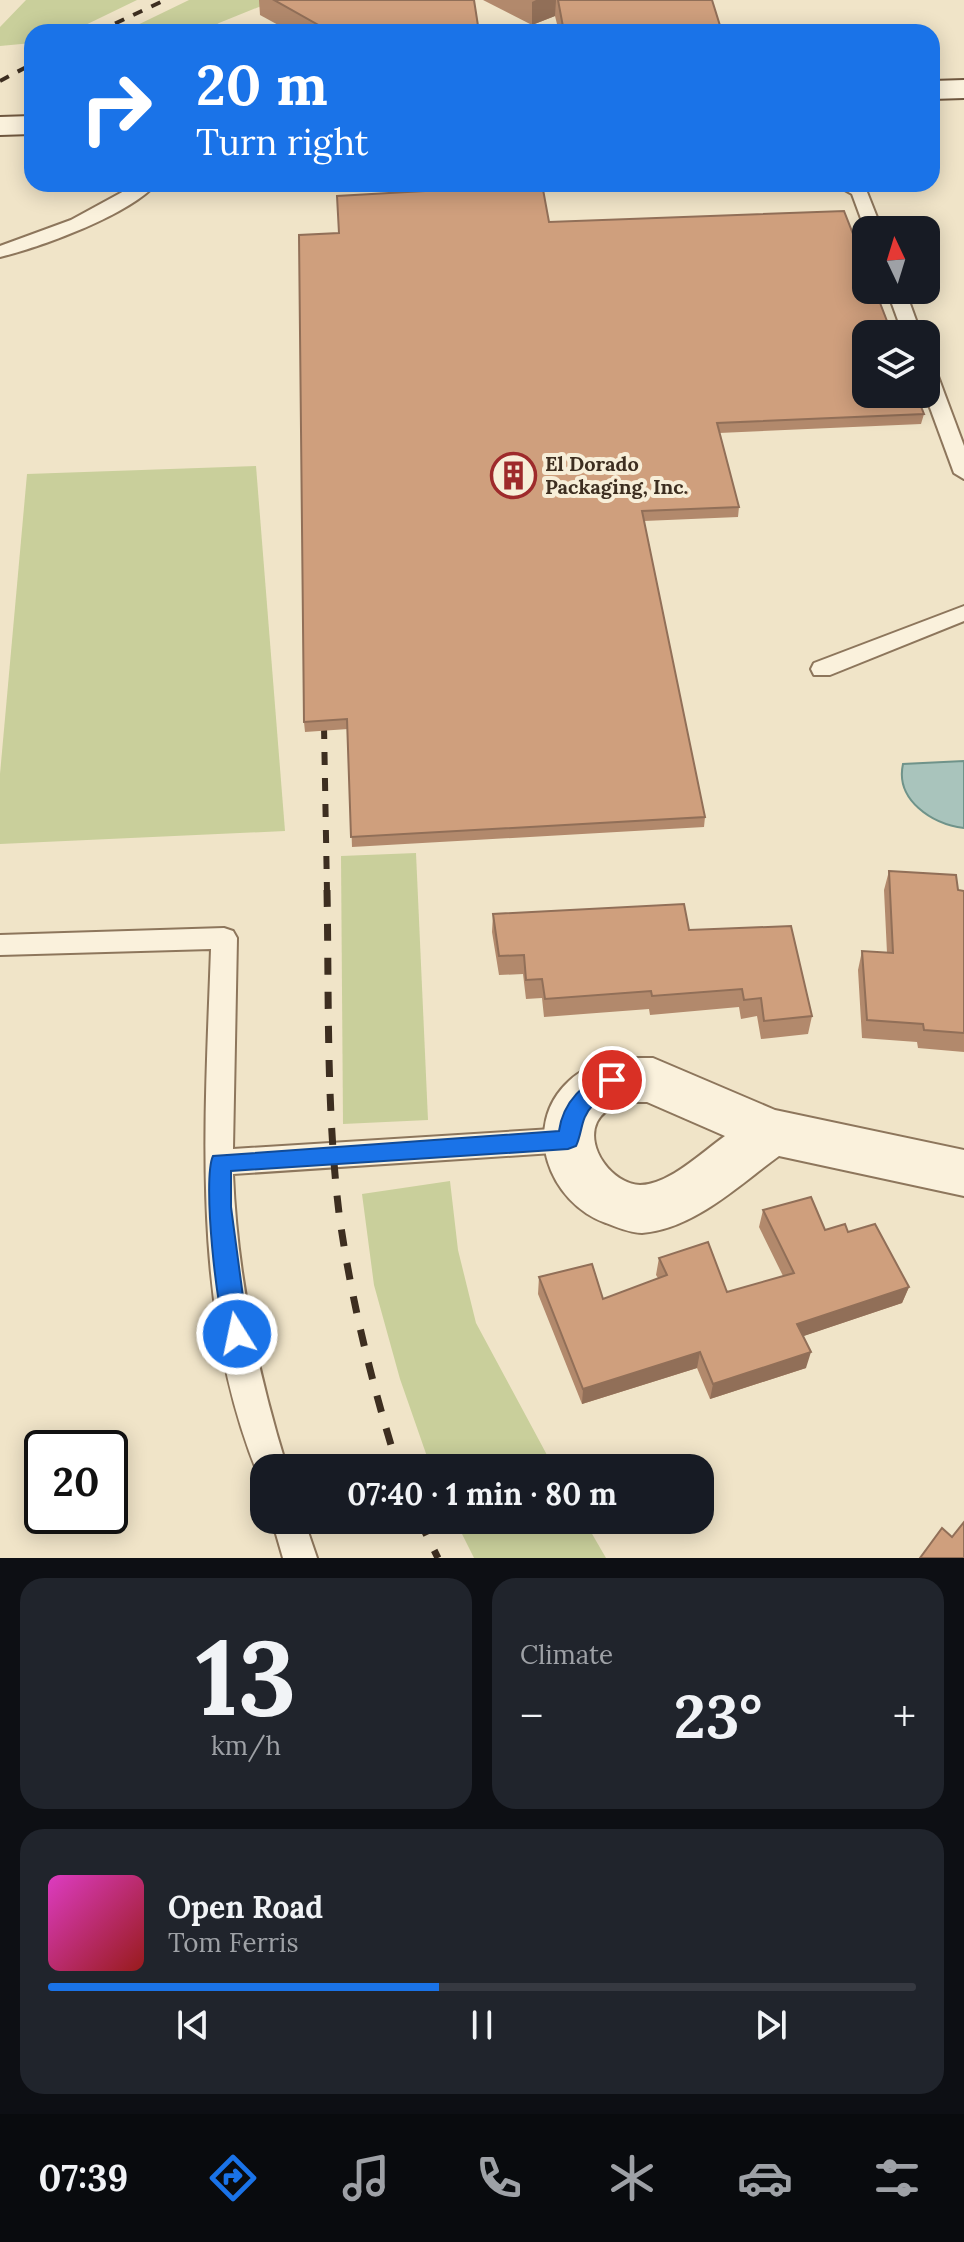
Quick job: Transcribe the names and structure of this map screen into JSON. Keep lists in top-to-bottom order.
{
  "places": {
    "building": ["El Dorado Packaging, Inc."]
  },
  "north": "top",
  "page": {
    "turn": ["20 m", "Turn right"],
    "limit": "20",
    "trip": "07:40 · 1 min · 80 m",
    "tile": [
      ["13", "km/h"],
      "Climate"
    ],
    "heat": ["−", "23°", "+"],
    "song": ["Open Road", "Tom Ferris"],
    "tabs": "07:39"
  }
}
